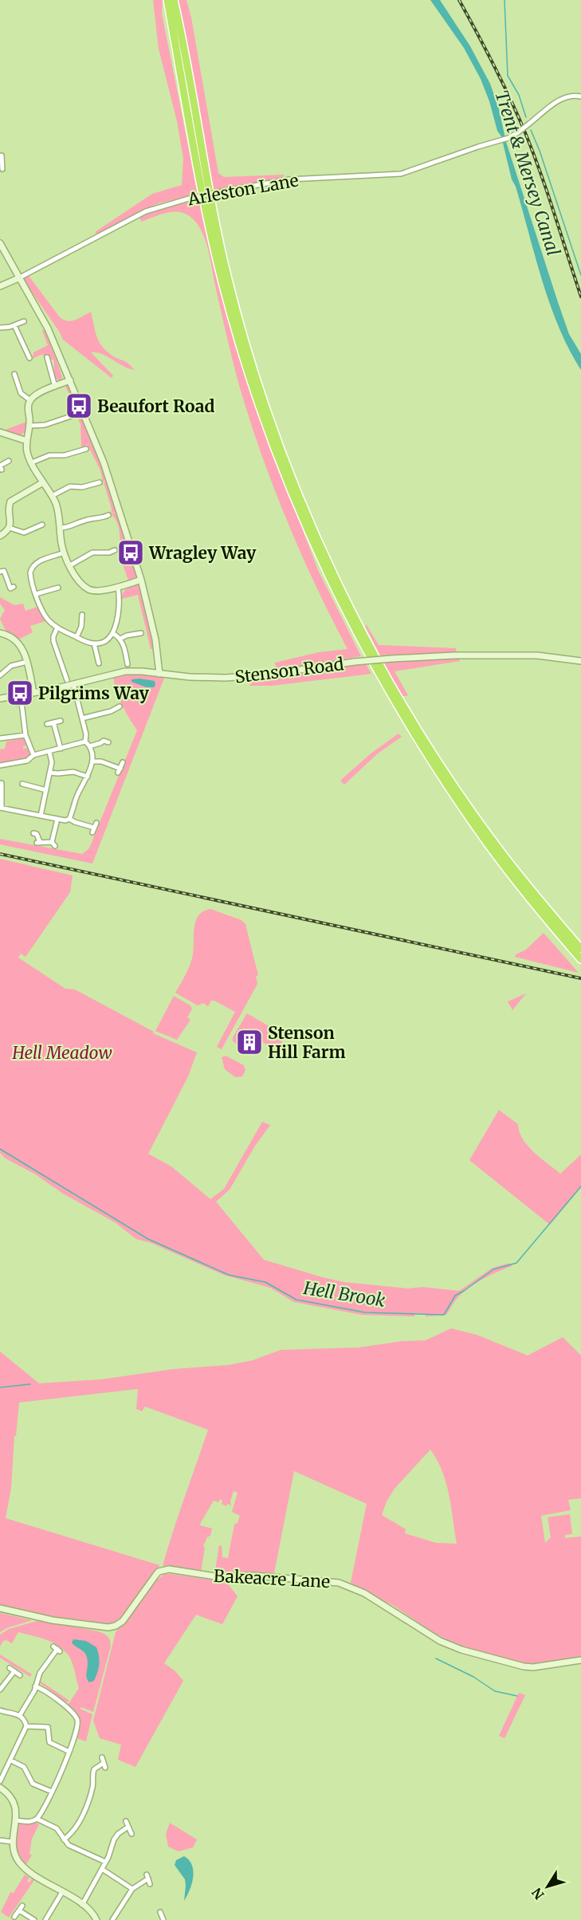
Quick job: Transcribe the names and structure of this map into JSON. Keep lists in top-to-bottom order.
{
  "streets": {
    "street": ["Arleston Lane", "Stenson Road", "Bakeacre Lane"]
  },
  "water": ["Trent & Mersey Canal", "Hell Brook"],
  "parks": ["Hell Meadow"],
  "places": {
    "bus stop": ["Beaufort Road", "Wragley Way", "Pilgrims Way"],
    "building": ["Stenson Hill Farm"]
  },
  "north": "bottom left"
}
